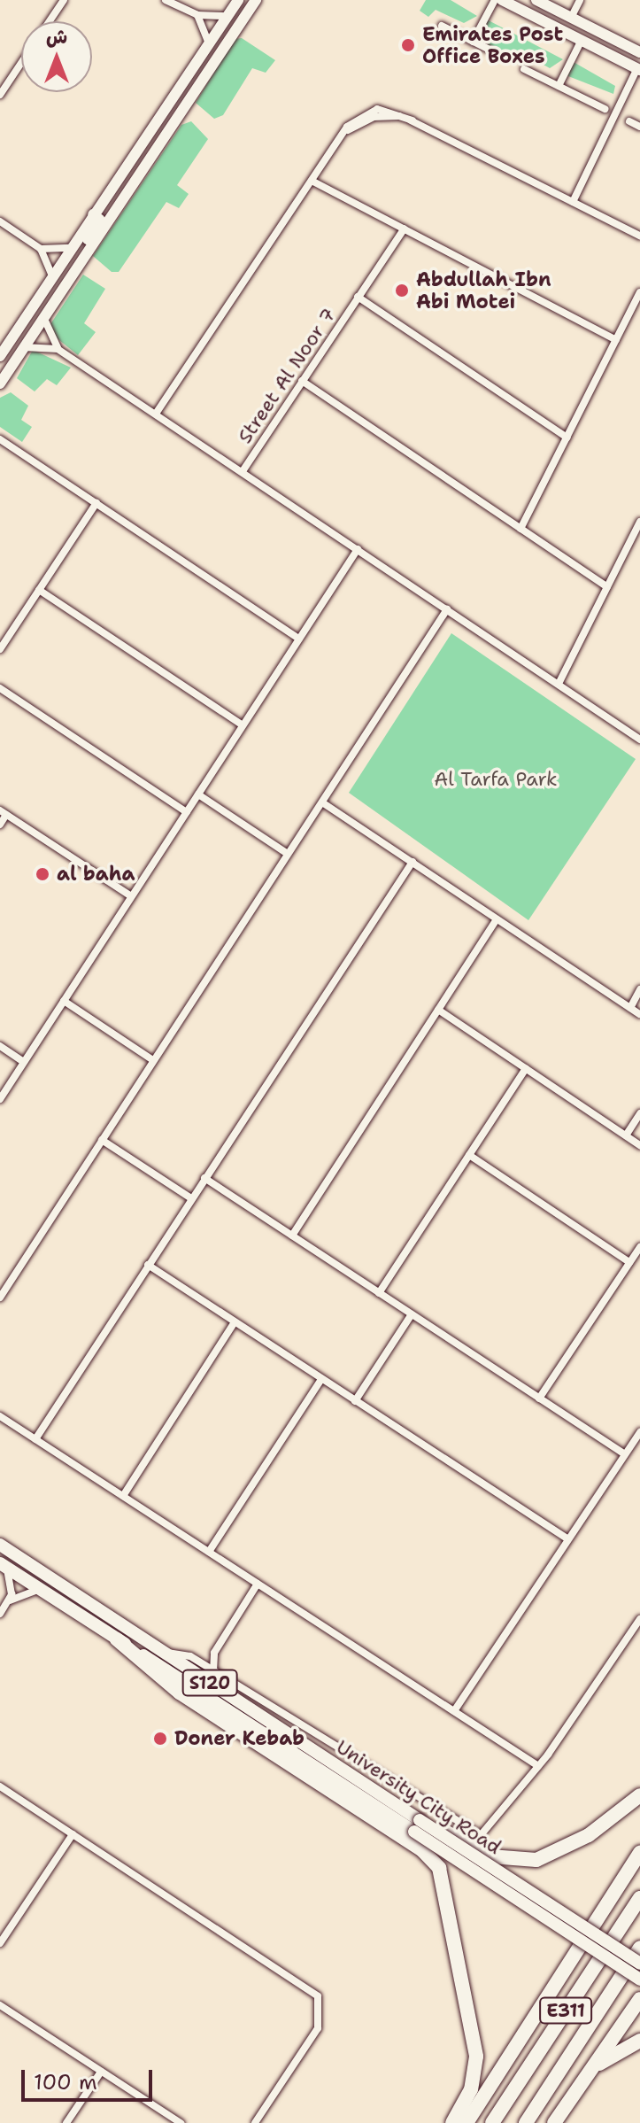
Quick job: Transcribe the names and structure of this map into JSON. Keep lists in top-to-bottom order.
{
  "streets": {
    "highway": ["E311"],
    "main road": ["S120", "University City Road"],
    "street": ["Street Al Noor 7"]
  },
  "parks": ["Al Tarfa Park"],
  "places": [
    "Emirates Post Office Boxes",
    "Abdullah Ibn Abi Motei",
    "al baha",
    "Doner Kebab"
  ],
  "scale_bar": "100 m",
  "north": "top"
}
